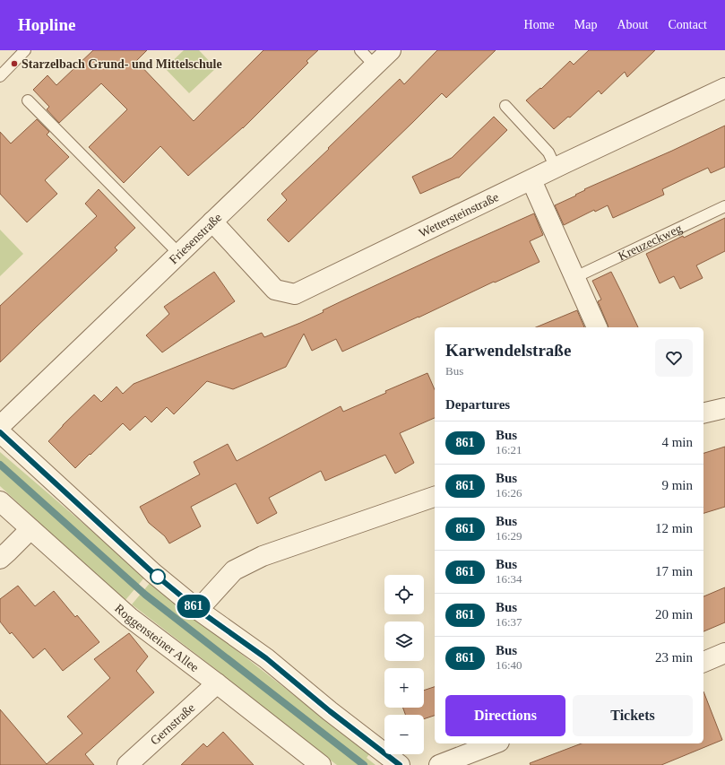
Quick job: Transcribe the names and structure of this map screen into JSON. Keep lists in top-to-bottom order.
{
  "streets": {
    "street": [
      "Wettersteinstraße",
      "Friesenstraße",
      "Roggensteiner Allee",
      "Gernstraße"
    ],
    "lane": ["Kreuzeckweg"]
  },
  "crossings": [
    ["Wettersteinstraße", "Friesenstraße"],
    ["Roggensteiner Allee", "Gernstraße"]
  ],
  "places": ["Starzelbach Grund- und Mittelschule"],
  "lines": ["bus line 861"],
  "page": {
    "header": "Hopline",
    "nav": [
      "Home",
      "Map",
      "About",
      "Contact"
    ],
    "on_map": "861",
    "heading": [
      ["Karwendelstraße", "Bus"],
      "Departures"
    ],
    "list": [
      {
        "mark": "861",
        "name": "Bus",
        "note": "16:21",
        "value": "4 min"
      },
      {
        "mark": "861",
        "name": "Bus",
        "note": "16:26",
        "value": "9 min"
      },
      {
        "mark": "861",
        "name": "Bus",
        "note": "16:29",
        "value": "12 min"
      },
      {
        "mark": "861",
        "name": "Bus",
        "note": "16:34",
        "value": "17 min"
      },
      {
        "mark": "861",
        "name": "Bus",
        "note": "16:37",
        "value": "20 min"
      },
      {
        "mark": "861",
        "name": "Bus",
        "note": "16:40",
        "value": "23 min"
      }
    ],
    "map_buttons": ["+", "−"],
    "buttons": ["Directions", "Tickets"]
  }
}
